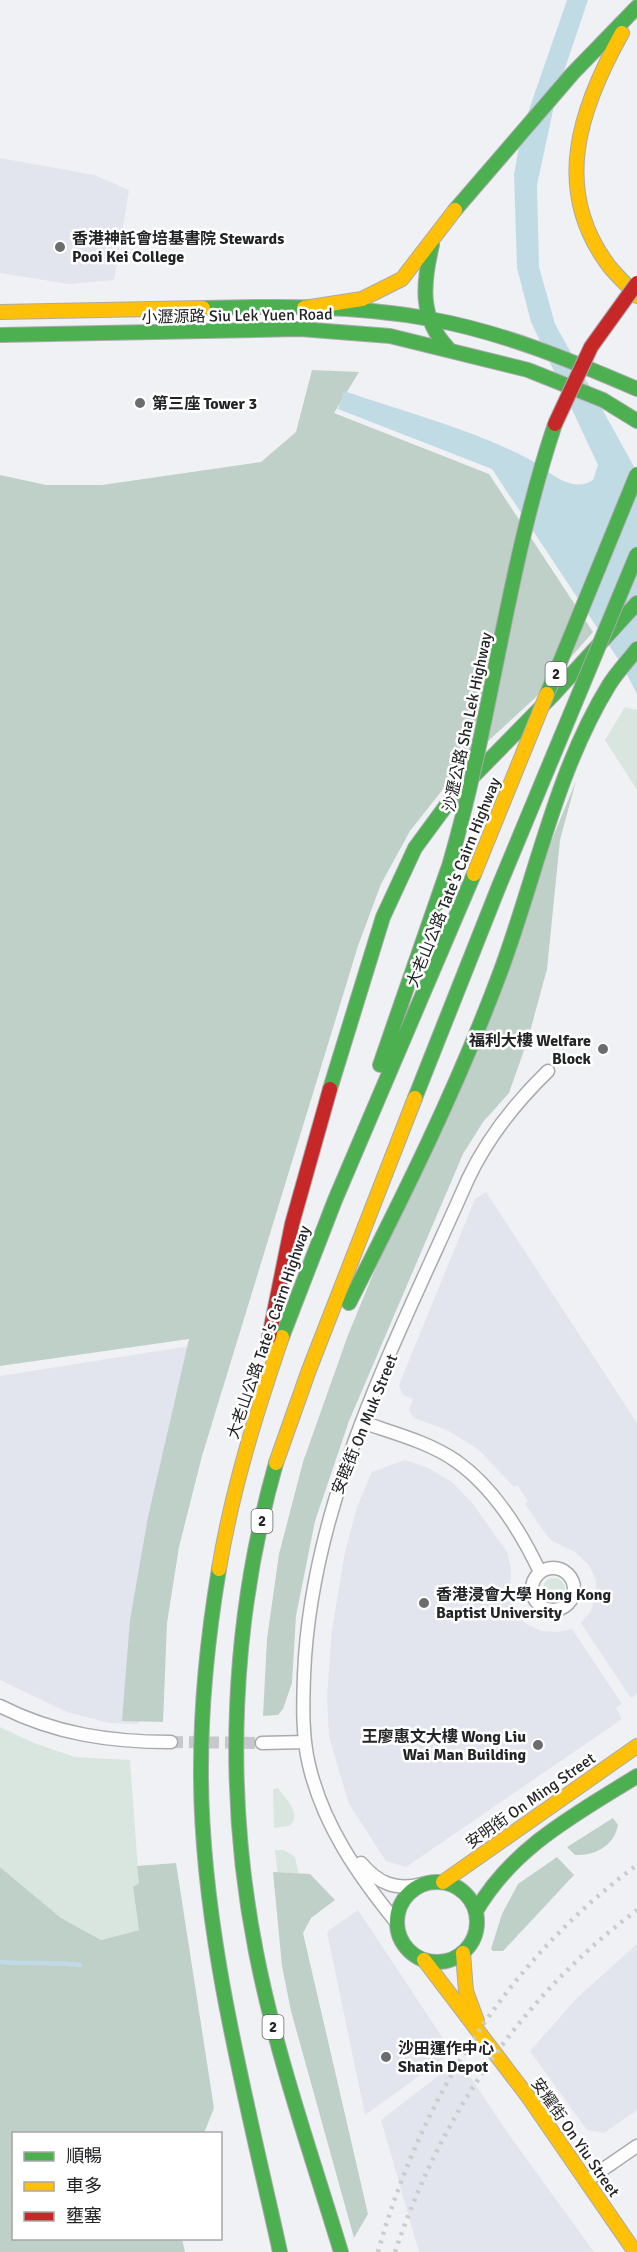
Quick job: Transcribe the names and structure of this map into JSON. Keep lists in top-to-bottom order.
{
  "streets": {
    "main road": [
      "小瀝源路 Siu Lek Yuen Road",
      "2",
      "沙瀝公路 Sha Lek Highway",
      "大老山公路 Tate's Cairn Highway",
      "安明街 On Ming Street",
      "安耀街 On Yiu Street"
    ],
    "street": ["安睦街 On Muk Street"]
  },
  "crossings": [
    ["沙瀝公路 Sha Lek Highway", "大老山公路 Tate's Cairn Highway"],
    ["安睦街 On Muk Street", "安明街 On Ming Street"],
    ["安睦街 On Muk Street", "安耀街 On Yiu Street"],
    ["安明街 On Ming Street", "安耀街 On Yiu Street"]
  ],
  "places": [
    "香港神託會培基書院 Stewards Pooi Kei College",
    "第三座 Tower 3",
    "福利大樓 Welfare Block",
    "香港浸會大學 Hong Kong Baptist University",
    "王廖惠文大樓 Wong Liu Wai Man Building",
    "沙田運作中心 Shatin Depot"
  ],
  "legend": ["順暢", "車多", "壅塞"]
}
